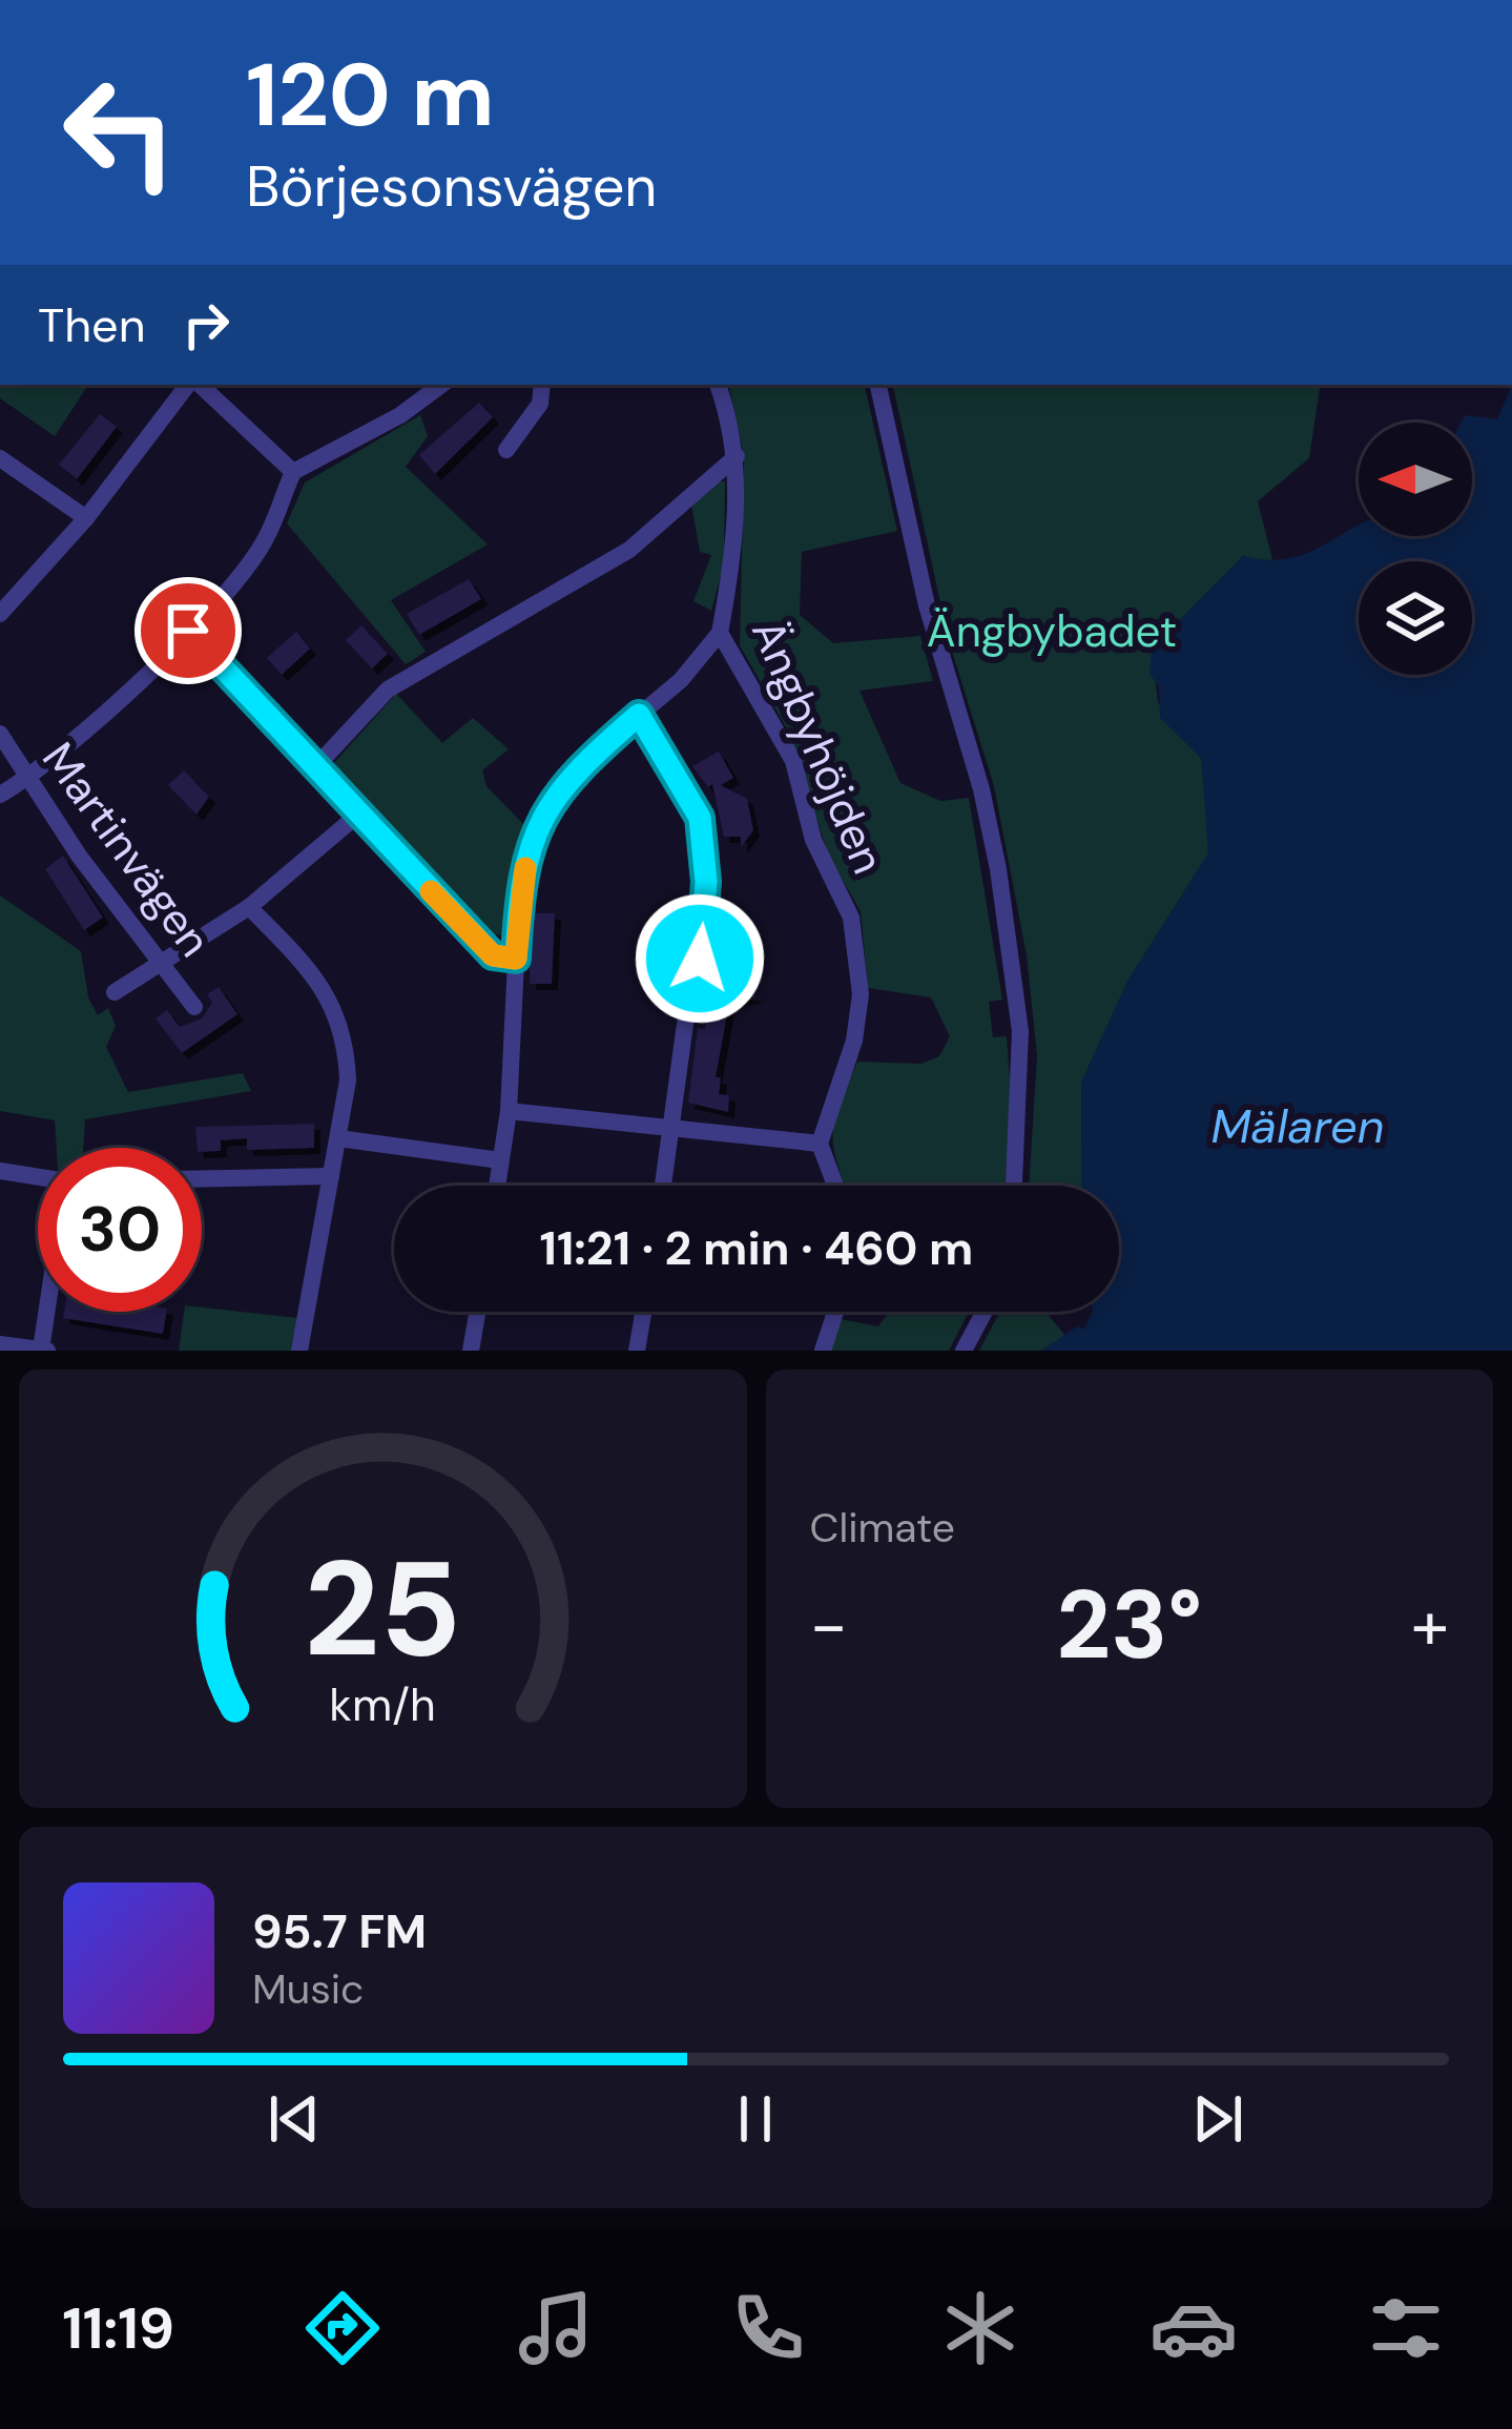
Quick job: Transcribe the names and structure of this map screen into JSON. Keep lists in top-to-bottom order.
{
  "streets": {
    "street": ["Ängbyhöjden", "Martinvägen"]
  },
  "water": ["Mälaren"],
  "parks": ["Ängbybadet"],
  "north": "left",
  "page": {
    "turn": ["120 m", "Börjesonsvägen"],
    "then": "Then",
    "limit": "30",
    "trip": "11:21 · 2 min · 460 m",
    "tile": "Climate",
    "heat": ["−", "23°", "+"],
    "song": ["95.7 FM", "Music"],
    "tabs": "11:19",
    "gauge": ["25", "km/h"]
  }
}
